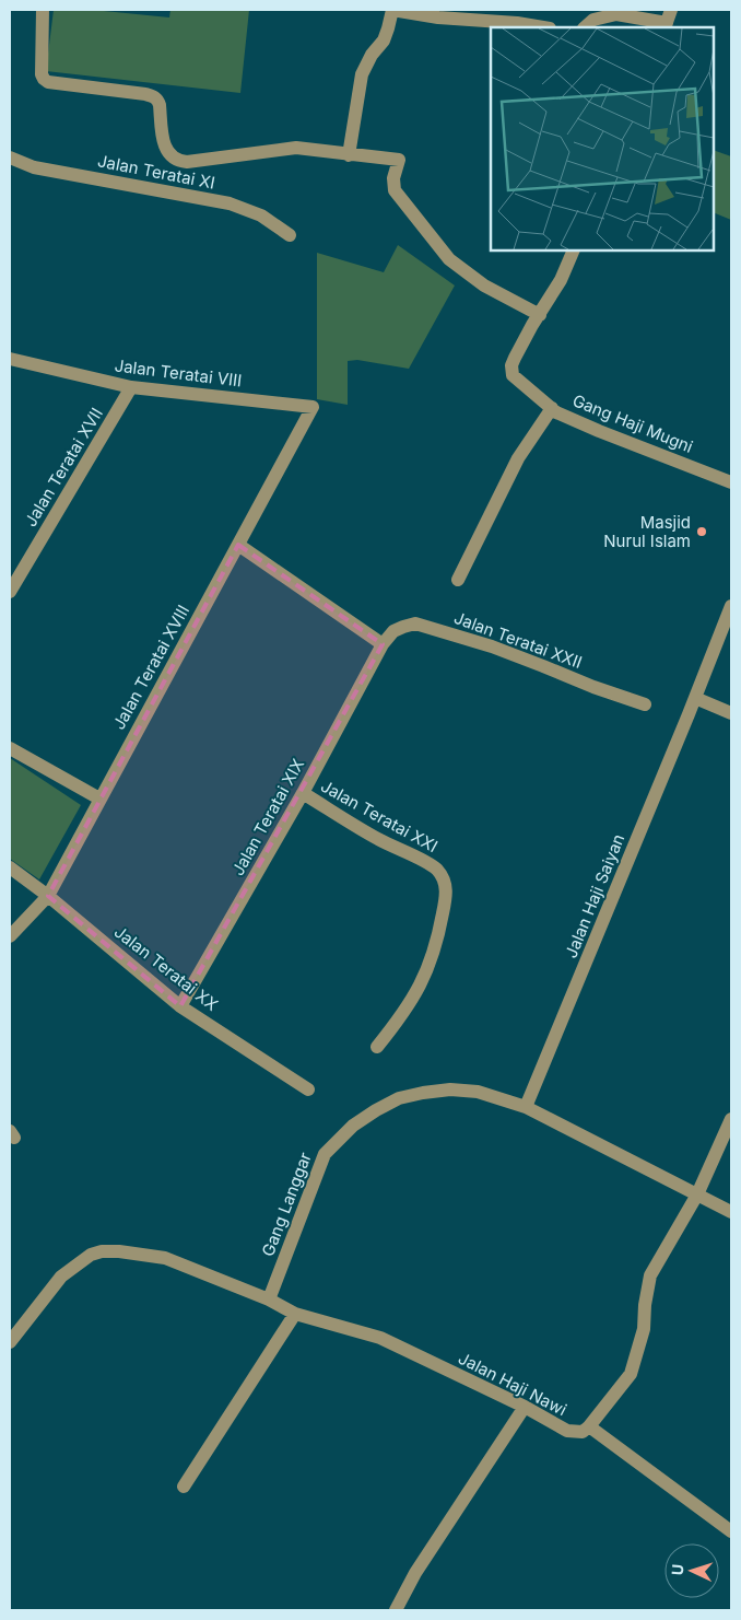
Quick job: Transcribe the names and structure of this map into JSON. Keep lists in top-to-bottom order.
{
  "streets": {
    "street": [
      "Jalan Teratai XI",
      "Jalan Teratai VIII",
      "Gang Haji Mugni",
      "Jalan Teratai XVII",
      "Jalan Teratai XXII",
      "Jalan Teratai XVIII",
      "Jalan Teratai XXI",
      "Jalan Teratai XIX",
      "Jalan Haji Saiyan",
      "Jalan Teratai XX",
      "Gang Langgar",
      "Jalan Haji Nawi"
    ]
  },
  "crossings": [
    ["Jalan Teratai VIII", "Jalan Teratai XVII"],
    ["Jalan Teratai VIII", "Jalan Teratai XVIII"],
    ["Jalan Teratai XXII", "Jalan Teratai XIX"],
    ["Jalan Teratai XVIII", "Jalan Teratai XX"],
    ["Jalan Teratai XXI", "Jalan Teratai XIX"],
    ["Jalan Teratai XIX", "Jalan Teratai XX"],
    ["Jalan Haji Saiyan", "Gang Langgar"],
    ["Gang Langgar", "Jalan Haji Nawi"]
  ],
  "places": ["Masjid Nurul Islam"],
  "north": "left"
}
